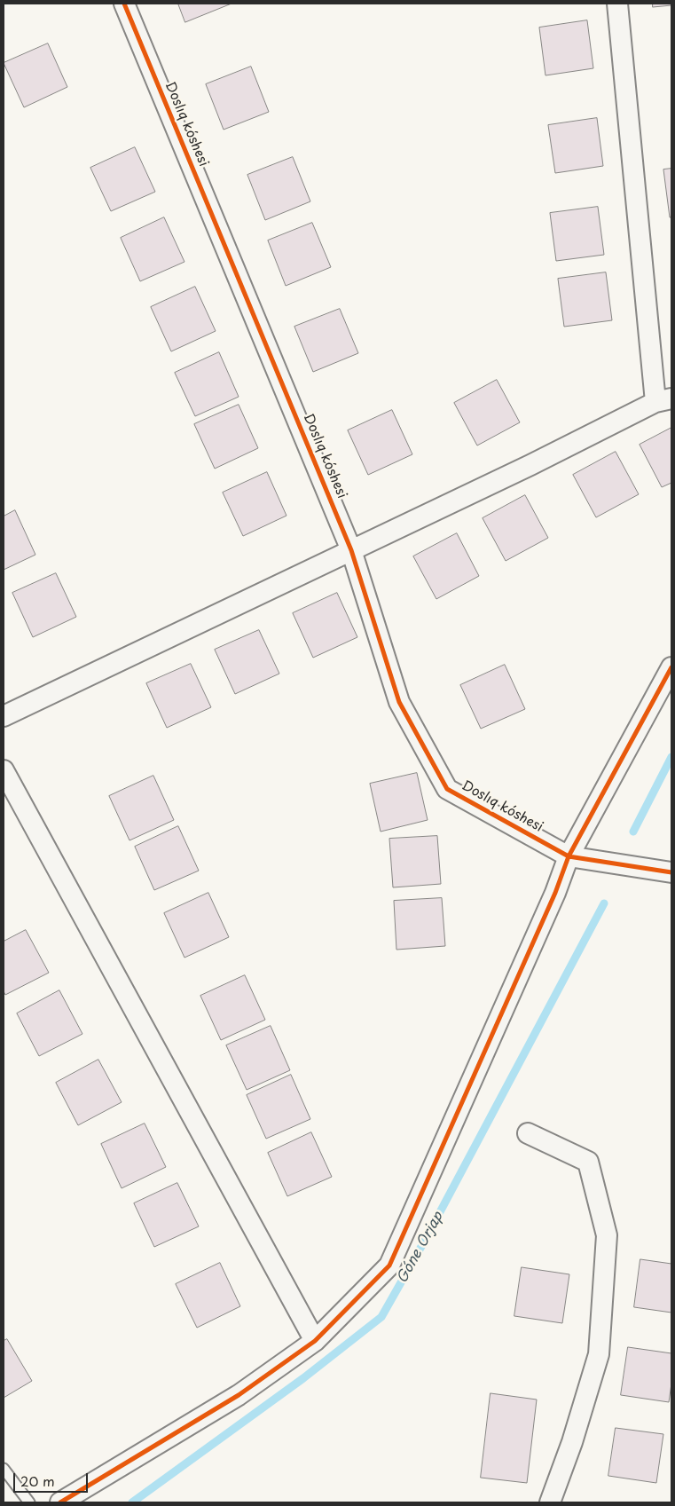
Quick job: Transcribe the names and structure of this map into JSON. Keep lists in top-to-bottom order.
{
  "streets": {
    "street": ["Doslıq kóshesi"]
  },
  "water": ["Góne Orjap"],
  "scale_bar": "20 m"
}
